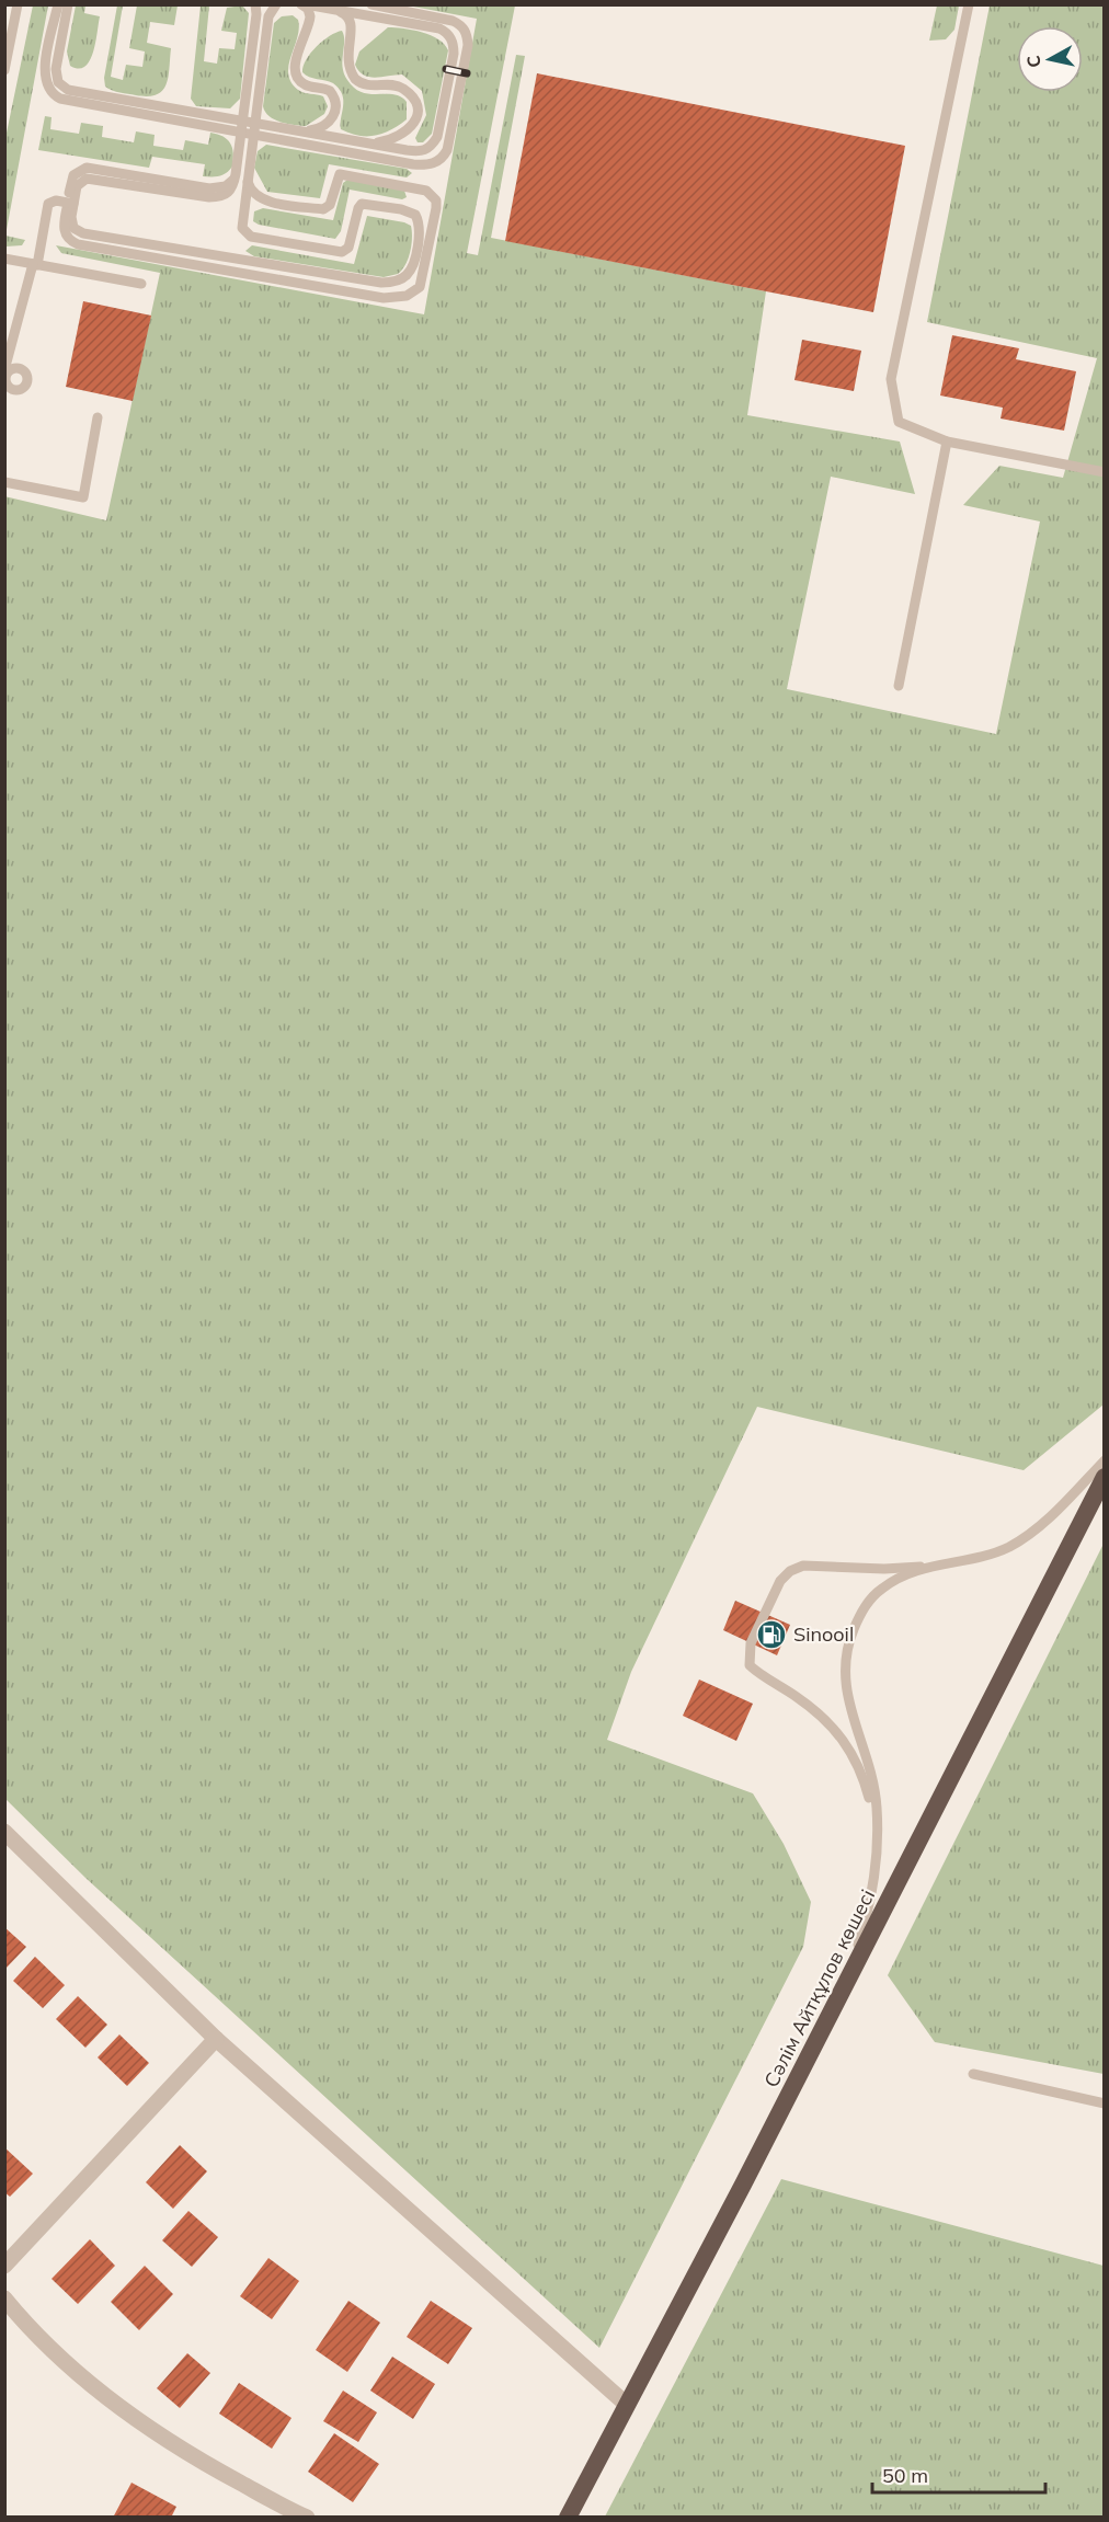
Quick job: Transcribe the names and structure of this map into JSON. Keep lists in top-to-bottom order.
{
  "streets": {
    "highway": ["Сәлім Айтқұлов көшесі"]
  },
  "places": {
    "fuel station": ["Sinooil"]
  },
  "scale_bar": "50 m",
  "north": "left"
}
